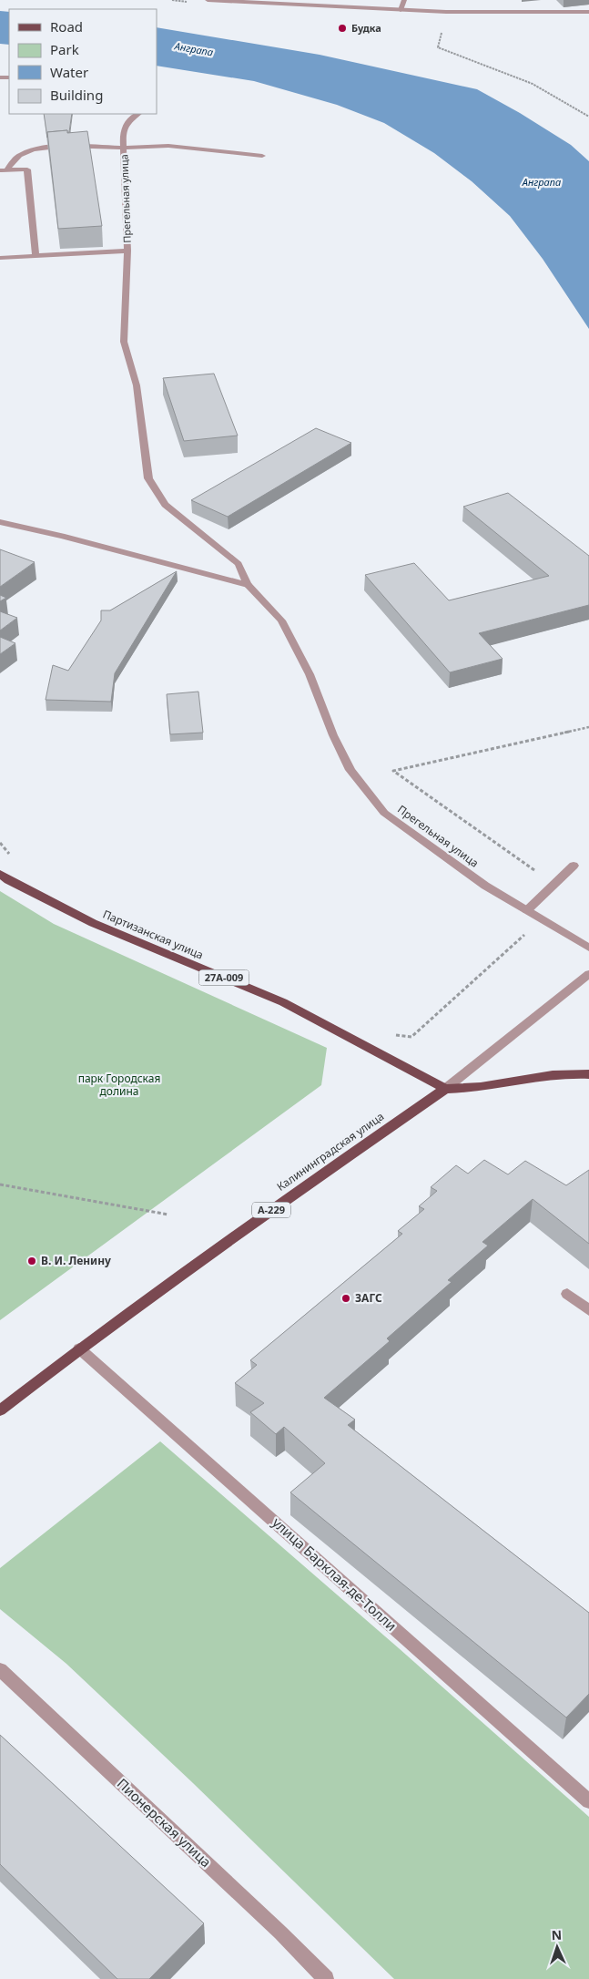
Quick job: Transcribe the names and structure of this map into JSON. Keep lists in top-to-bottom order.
{
  "streets": {
    "main road": [
      "Партизанская улица",
      "27А-009",
      "Калининградская улица",
      "А-229"
    ],
    "street": ["Прегельная улица", "улица Барклая-де-Толли", "Пионерская улица"]
  },
  "crossings": [
    ["Партизанская улица", "Калининградская улица"],
    ["Калининградская улица", "улица Барклая-де-Толли"]
  ],
  "water": ["Анграпа"],
  "parks": ["парк Городская долина"],
  "places": ["Будка", "В. И. Ленину", "ЗАГС"],
  "legend": [
    "Road",
    "Park",
    "Water",
    "Building"
  ],
  "north": "top"
}
